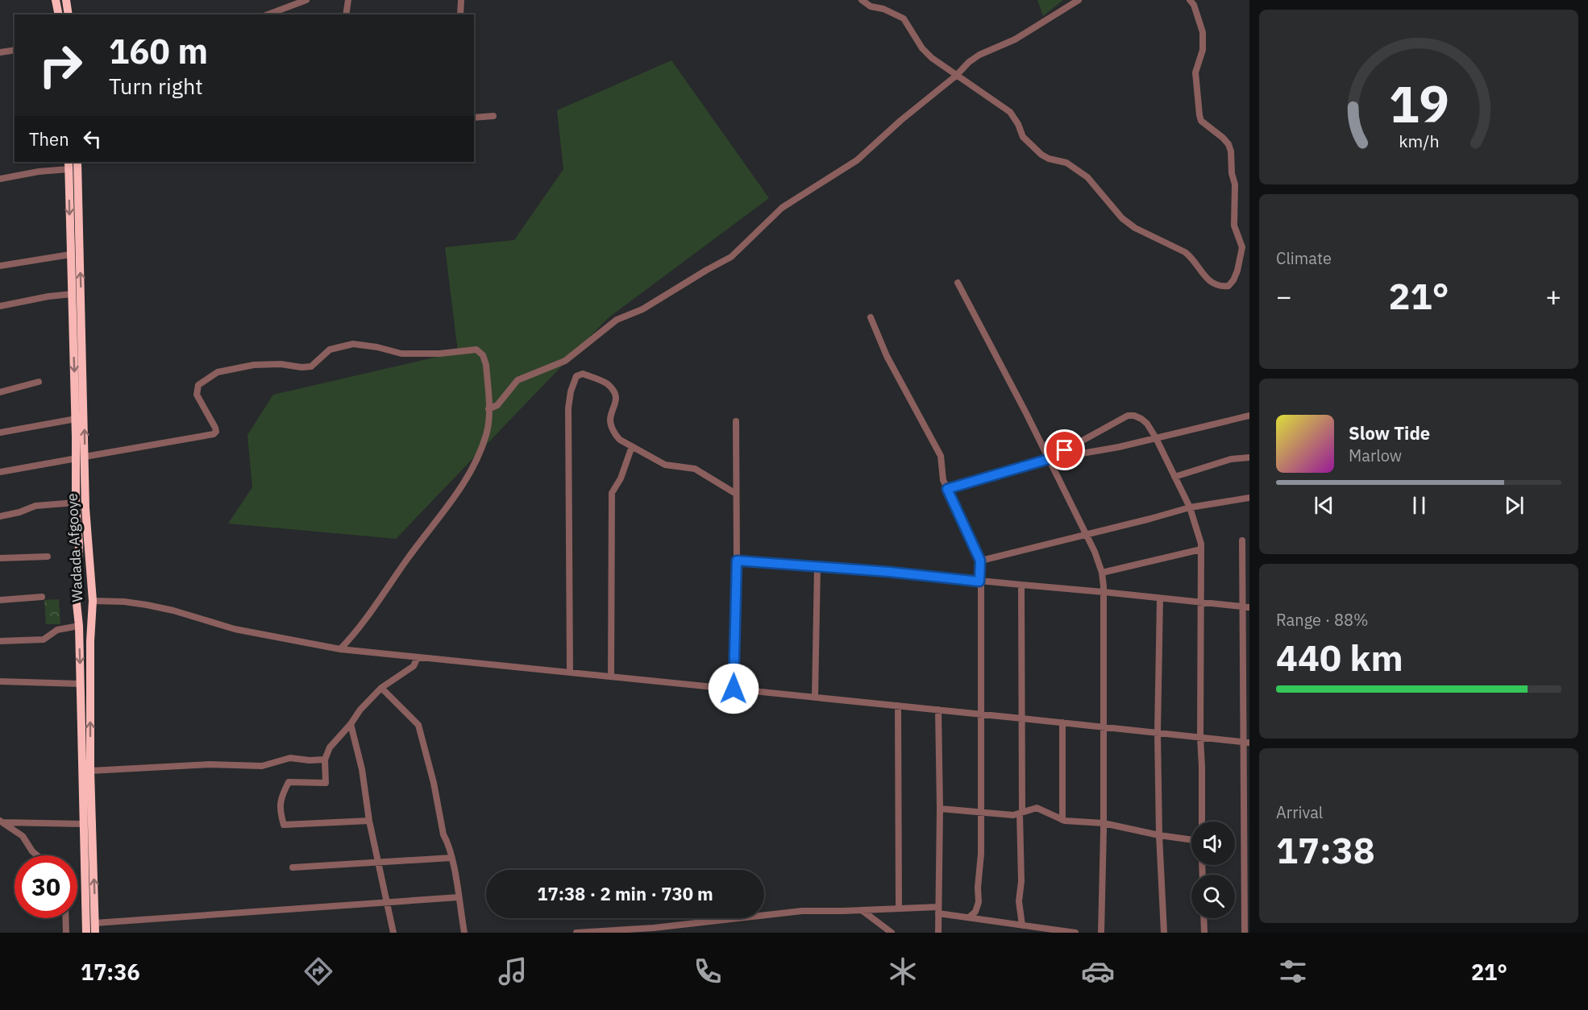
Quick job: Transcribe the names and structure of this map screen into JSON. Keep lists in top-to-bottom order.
{
  "streets": {
    "highway": ["Wadada Afgooye"]
  },
  "page": {
    "turn": ["160 m", "Turn right"],
    "then": "Then",
    "tile": [
      "Climate",
      ["Range · 88%", "440 km"],
      ["Arrival", "17:38"]
    ],
    "heat": ["−", "21°", "+"],
    "song": ["Slow Tide", "Marlow"],
    "limit": "30",
    "trip": "17:38 · 2 min · 730 m",
    "tabs": ["17:36", "21°"],
    "gauge": ["19", "km/h"]
  }
}
